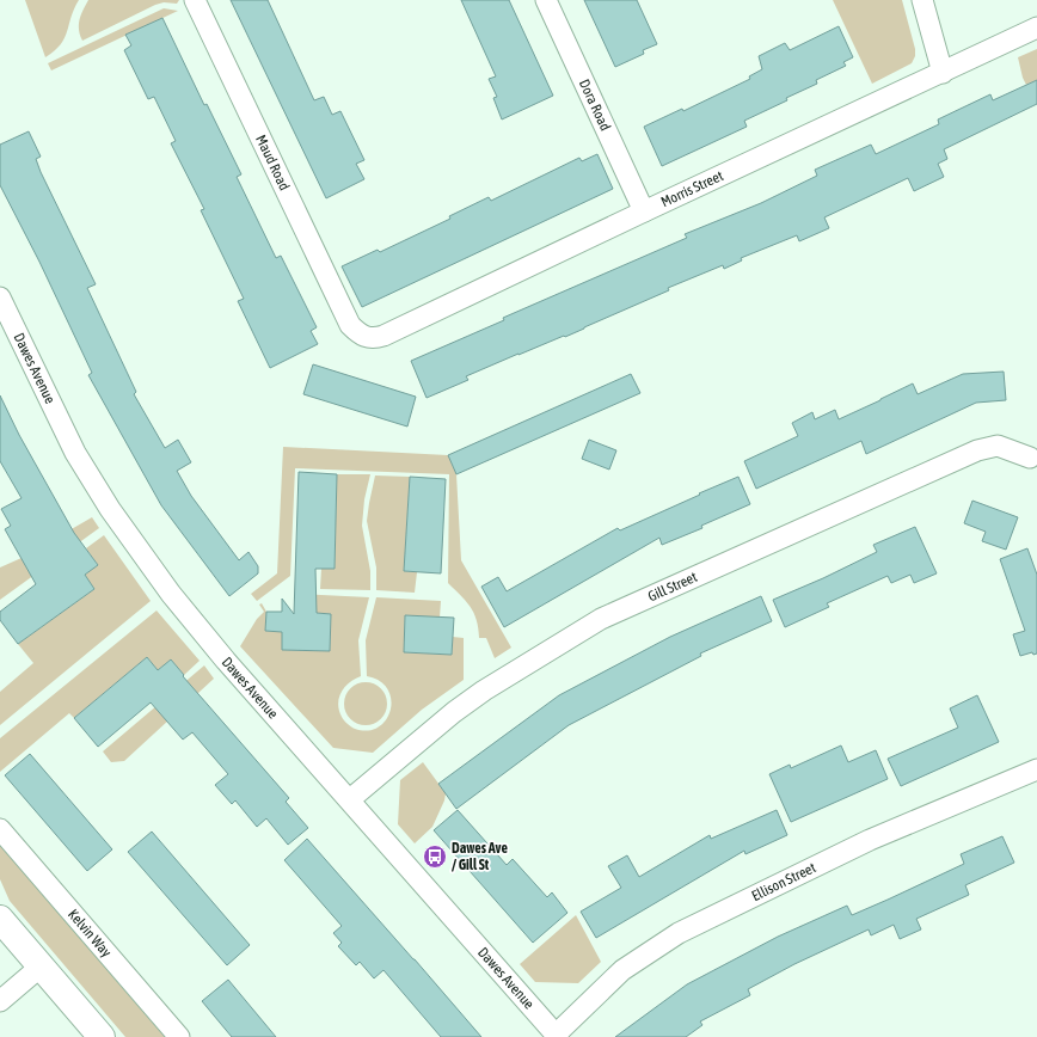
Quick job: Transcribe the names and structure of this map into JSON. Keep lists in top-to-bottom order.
{
  "streets": {
    "street": [
      "Dora Road",
      "Maud Road",
      "Morris Street",
      "Dawes Avenue",
      "Gill Street",
      "Ellison Street",
      "Kelvin Way"
    ]
  },
  "crossings": [
    ["Dora Road", "Morris Street"],
    ["Maud Road", "Morris Street"],
    ["Dawes Avenue", "Gill Street"],
    ["Dawes Avenue", "Ellison Street"]
  ],
  "places": {
    "bus stop": ["Dawes Ave / Gill St"]
  }
}
